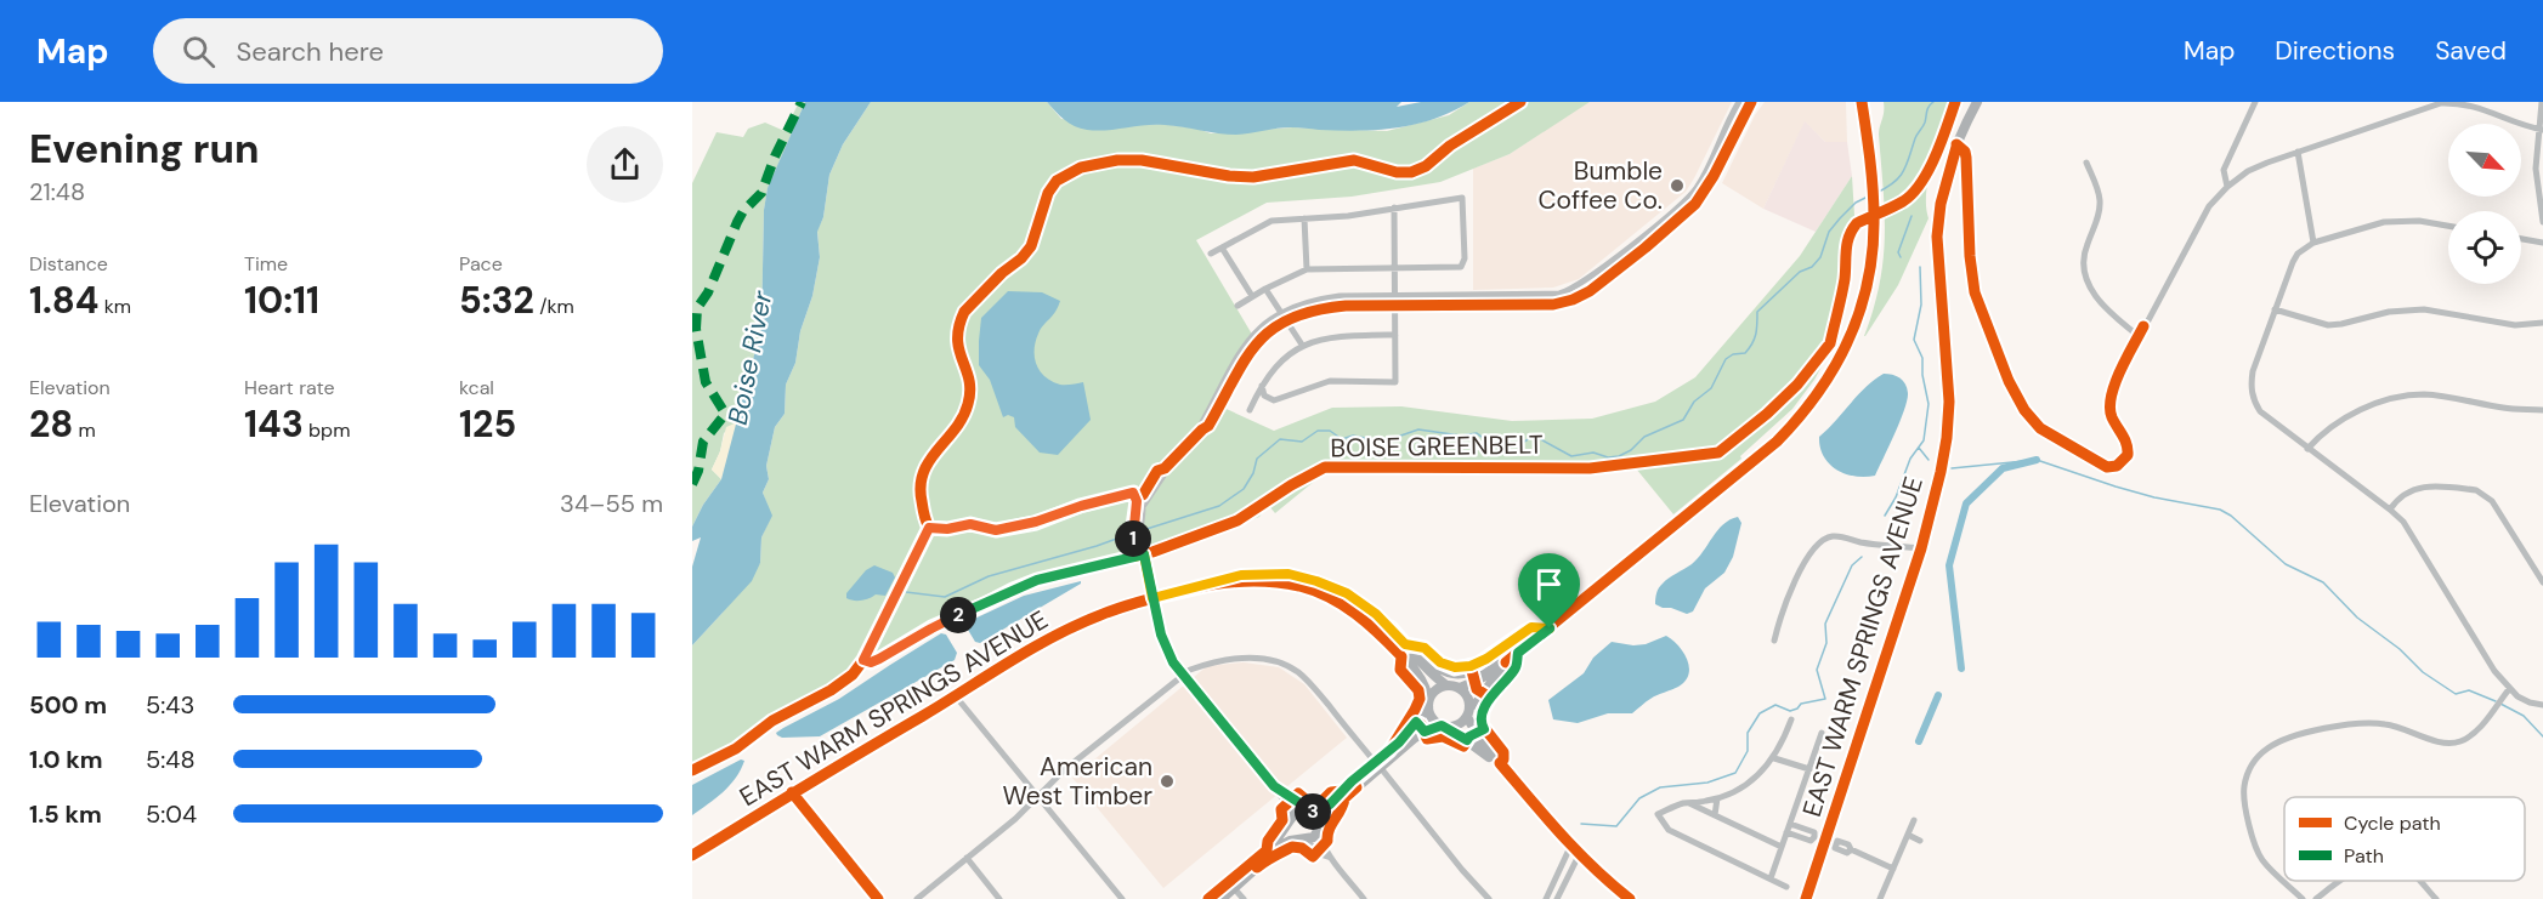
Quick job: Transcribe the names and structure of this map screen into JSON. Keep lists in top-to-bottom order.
{
  "streets": {
    "street": ["EAST WARM SPRINGS AVENUE"],
    "cycle path": ["BOISE GREENBELT"]
  },
  "water": ["Boise River"],
  "places": ["Bumble Coffee Co.", "American West Timber"],
  "legend": ["Cycle path", "Path"],
  "north": "bottom right",
  "page": {
    "header": "Map",
    "search": "Search here",
    "nav": ["Map", "Directions", "Saved"],
    "heading": ["Evening run", "21:48"],
    "stats": [
      ["Distance", "1.84 km"],
      ["Time", "10:11"],
      ["Pace", "5:32 /km"],
      ["Elevation", "28 m"],
      ["Heart rate", "143 bpm"],
      ["kcal", "125"]
    ],
    "chart": ["Elevation", "34–55 m"],
    "pins": ["1", "2", "3"],
    "list": [
      {
        "name": "500 m",
        "note": "5:43"
      },
      {
        "name": "1.0 km",
        "note": "5:48"
      },
      {
        "name": "1.5 km",
        "note": "5:04"
      }
    ]
  }
}
